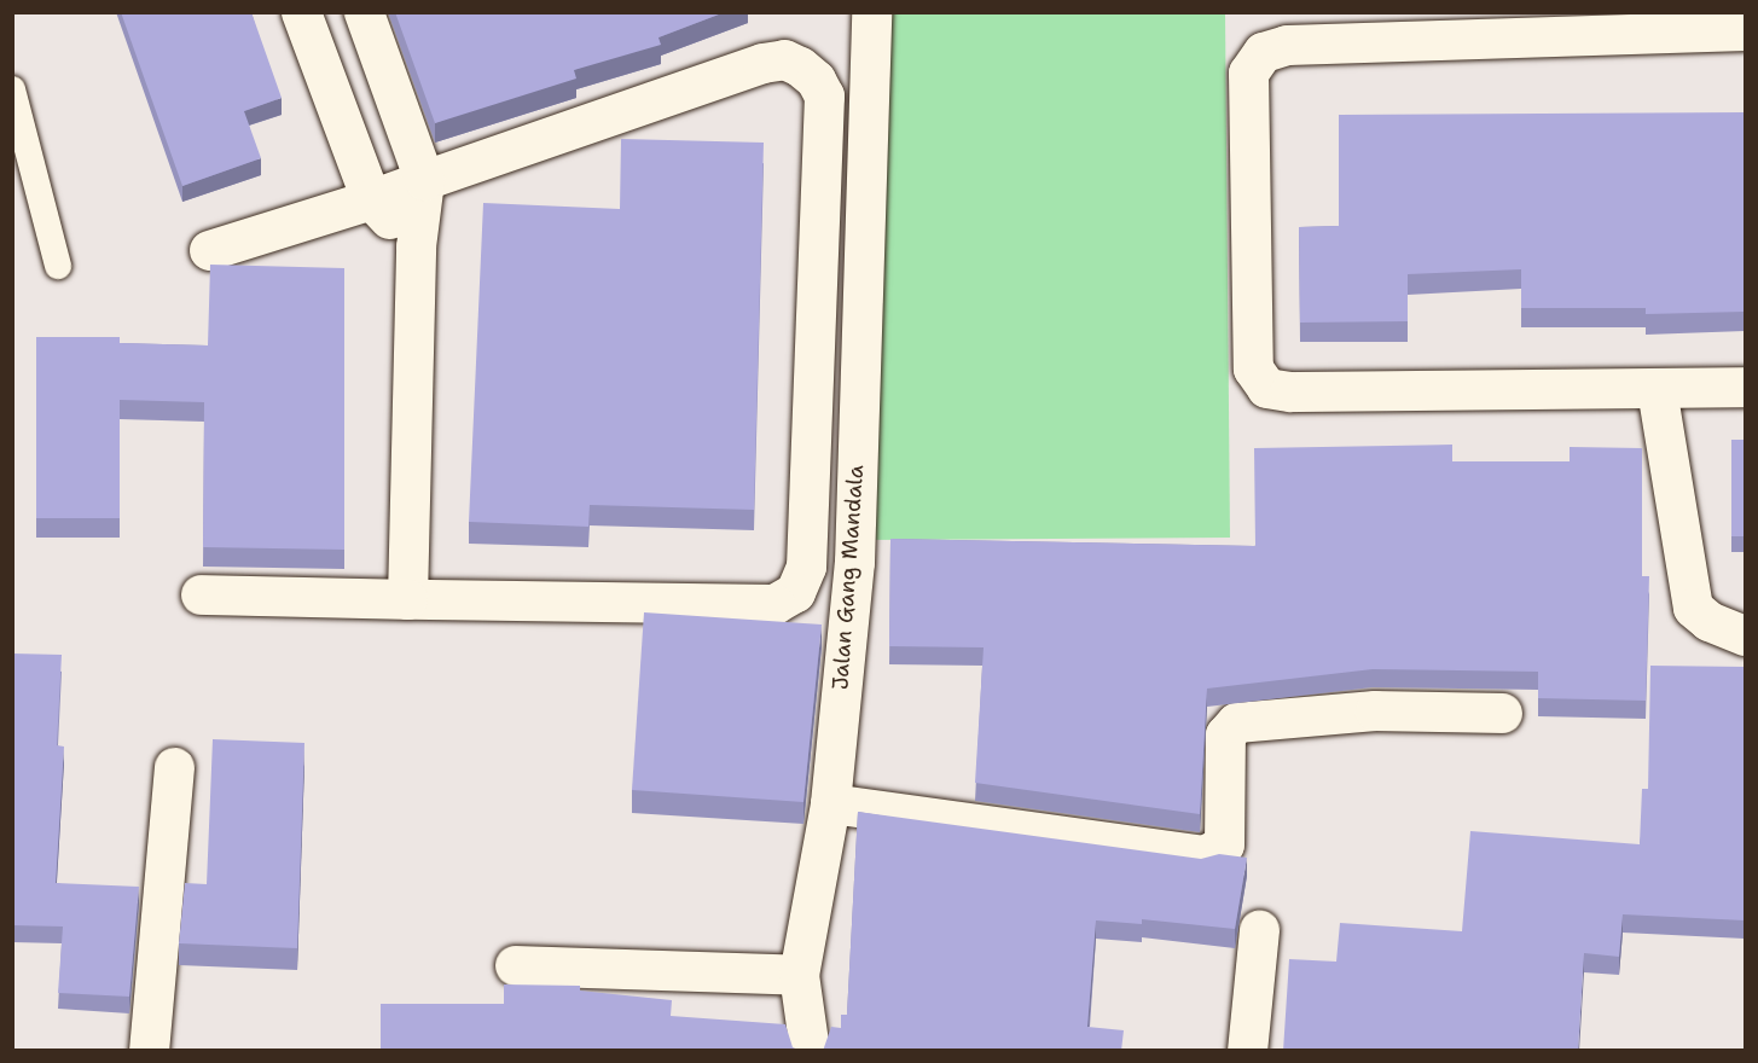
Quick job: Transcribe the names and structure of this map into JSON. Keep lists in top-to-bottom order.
{
  "streets": {
    "street": ["Jalan Gang Mandala"]
  }
}
